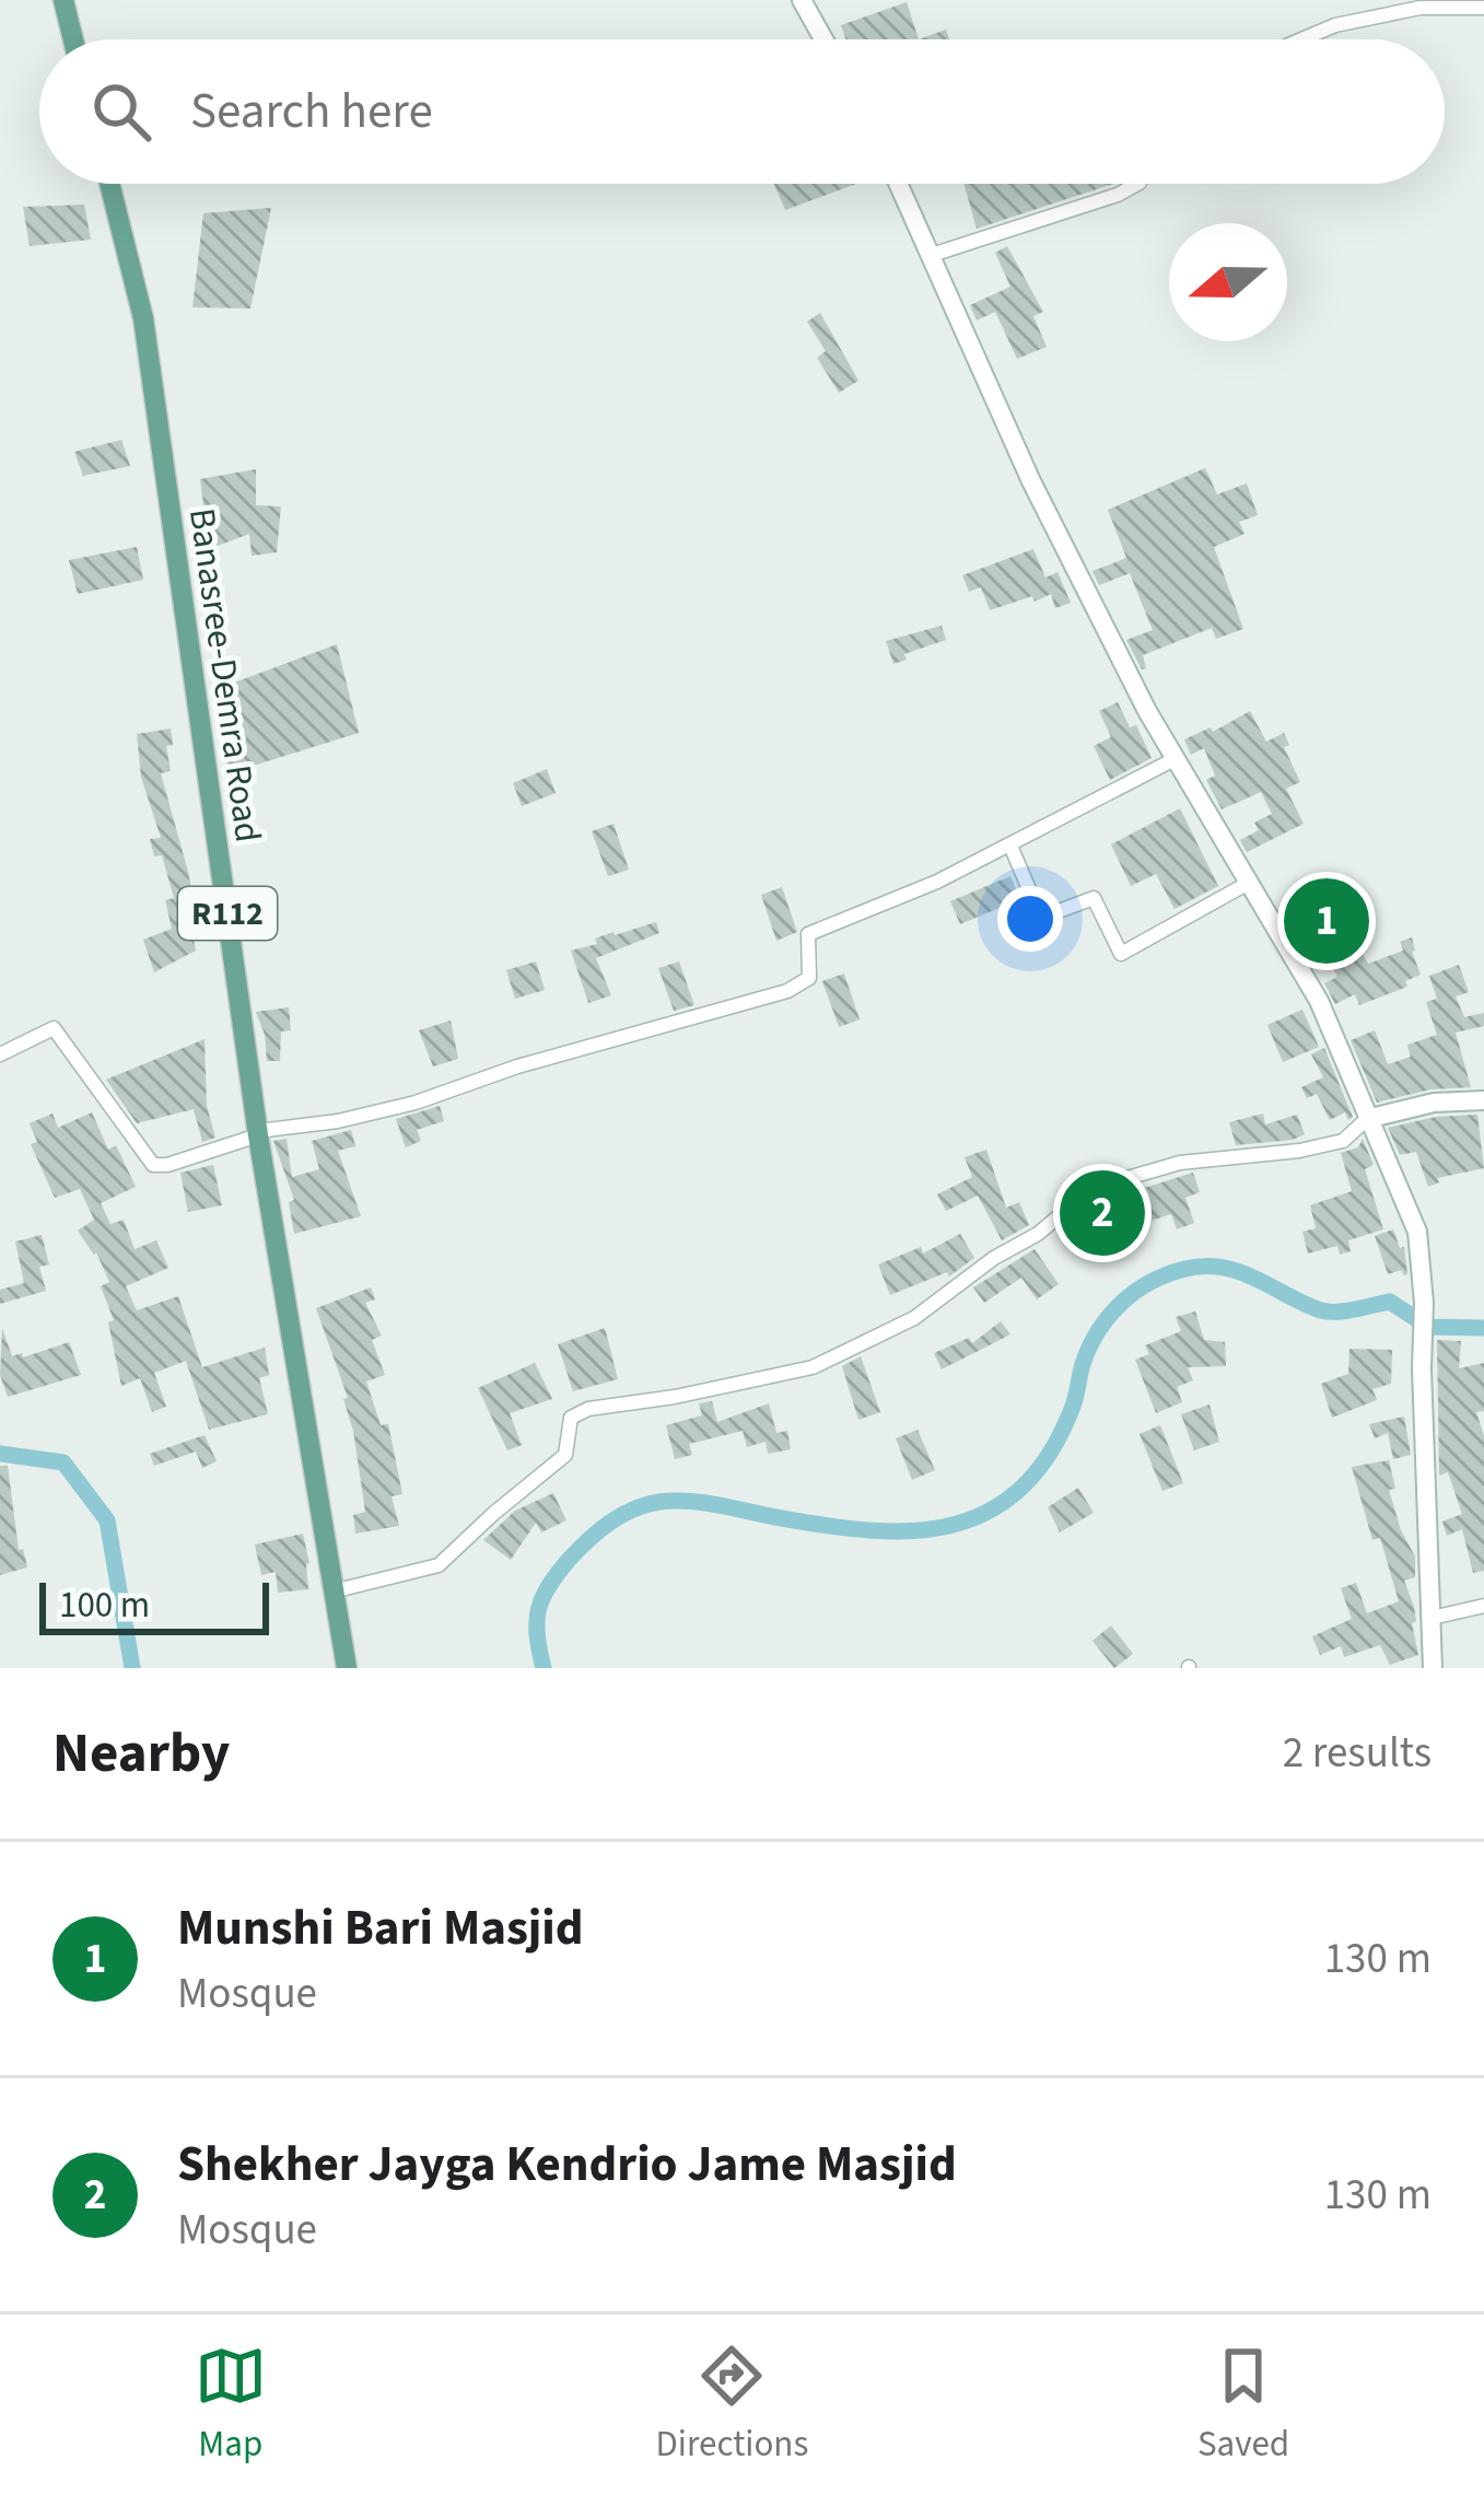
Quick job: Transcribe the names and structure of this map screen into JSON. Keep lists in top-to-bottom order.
{
  "streets": {
    "main road": ["Banasree-Demra Road", "R112"]
  },
  "scale_bar": "100 m",
  "north": "left",
  "page": {
    "search": "Search here",
    "pins": ["1", "2"],
    "scale": "100 m",
    "heading": ["Nearby", "2 results"],
    "list": [
      {
        "mark": "1",
        "name": "Munshi Bari Masjid",
        "note": "Mosque",
        "value": "130 m"
      },
      {
        "mark": "2",
        "name": "Shekher Jayga Kendrio Jame Masjid",
        "note": "Mosque",
        "value": "130 m"
      }
    ],
    "nav": ["Map", "Directions", "Saved"]
  }
}
